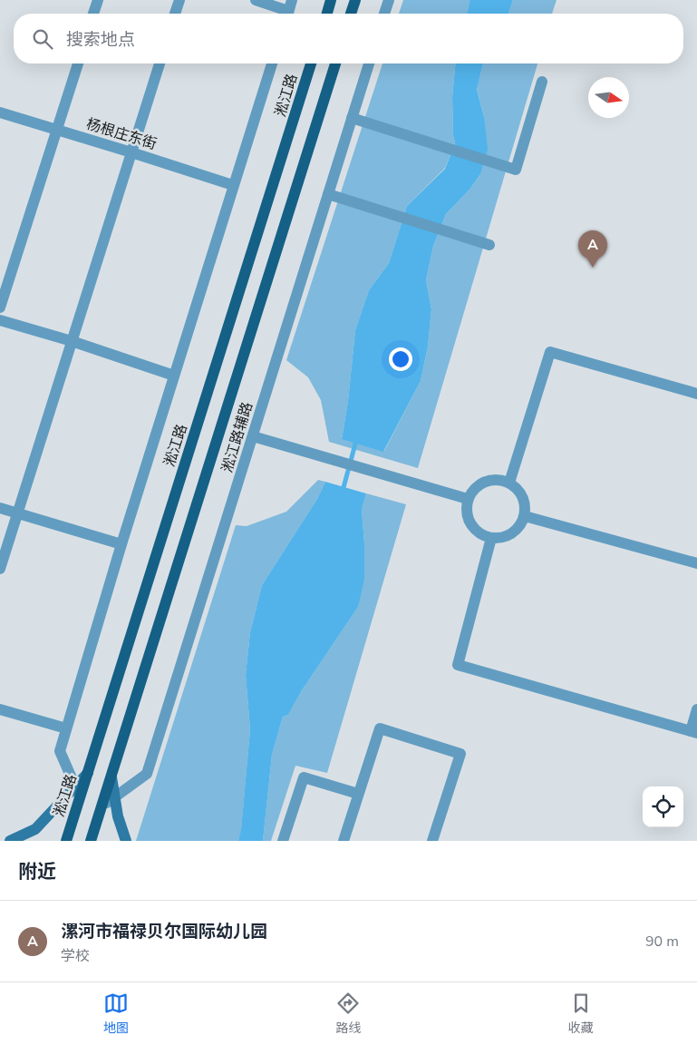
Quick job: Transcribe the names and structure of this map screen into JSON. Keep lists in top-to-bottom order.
{
  "streets": {
    "main road": ["淞江路"],
    "street": ["杨根庄东街", "淞江路辅路"]
  },
  "north": "right",
  "page": {
    "search": "搜索地点",
    "pins": "A",
    "heading": "附近",
    "list": [
      {
        "mark": "A",
        "name": "漯河市福禄贝尔国际幼儿园",
        "note": "学校",
        "value": "90 m"
      }
    ],
    "nav": ["地图", "路线", "收藏"]
  }
}
